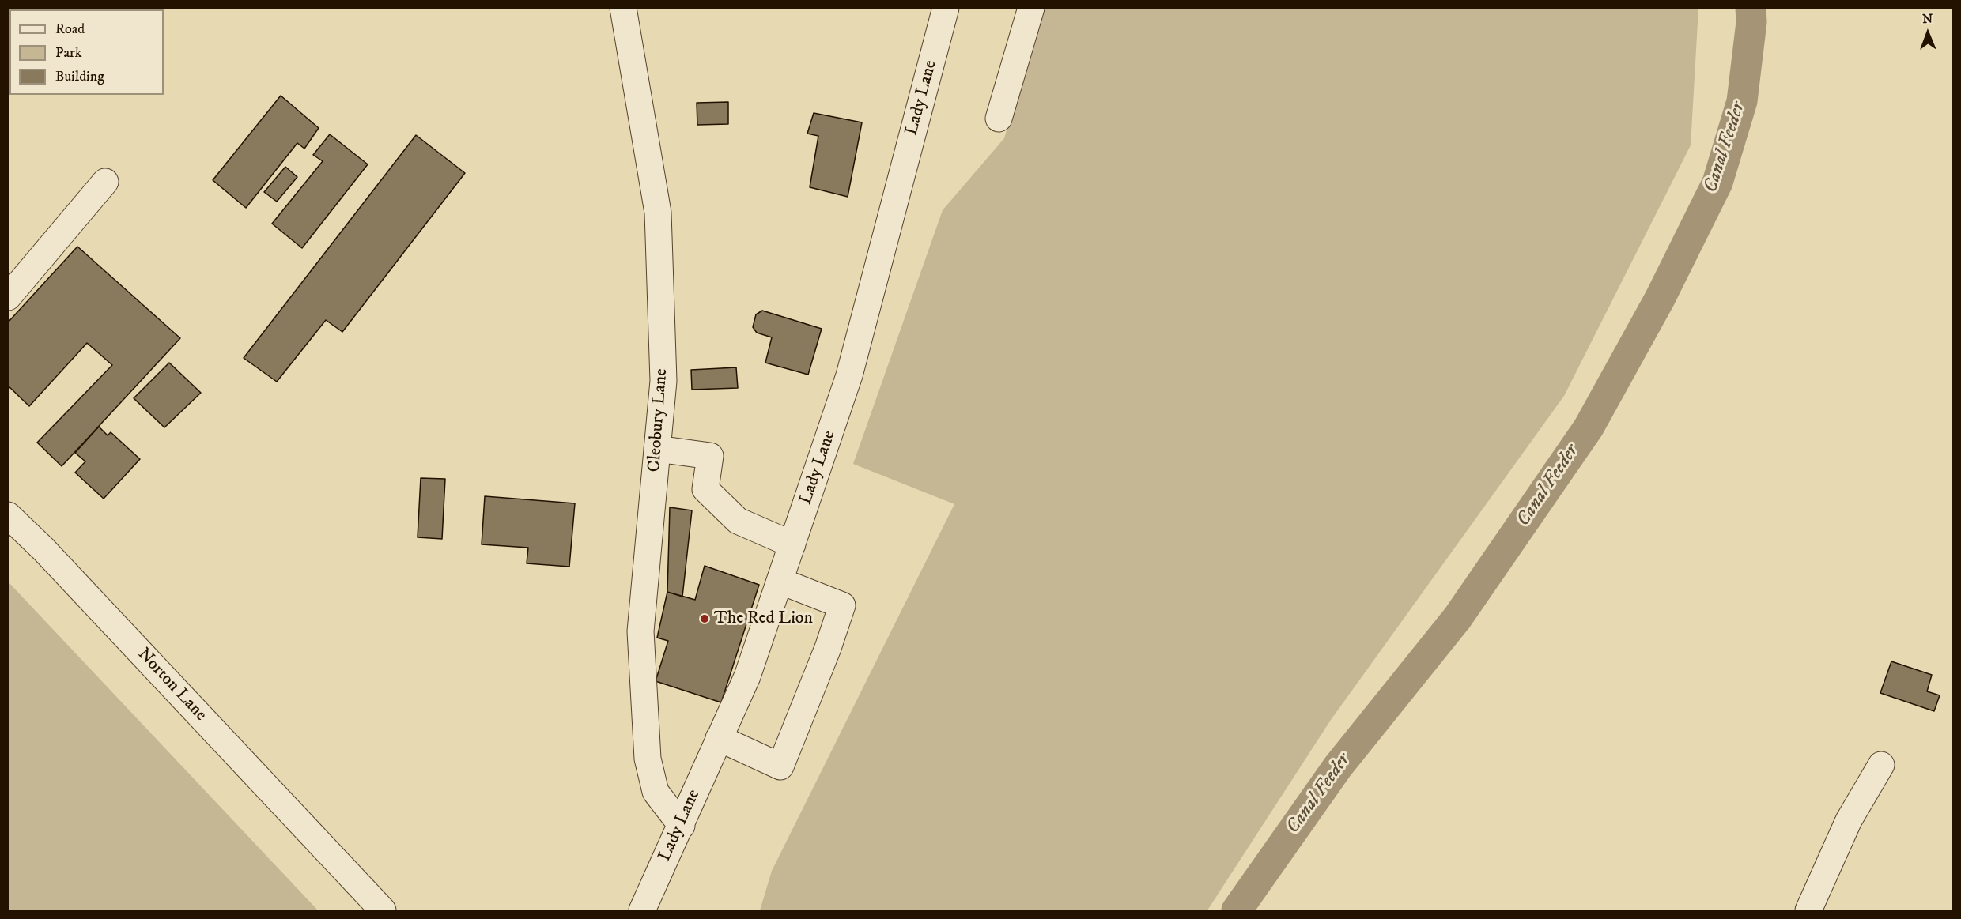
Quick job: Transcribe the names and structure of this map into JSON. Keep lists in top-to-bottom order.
{
  "streets": {
    "street": ["Lady Lane", "Cleobury Lane", "Norton Lane"]
  },
  "crossings": [
    ["Lady Lane", "Cleobury Lane"]
  ],
  "water": ["Canal Feeder"],
  "places": ["The Red Lion"],
  "legend": ["Road", "Park", "Building"],
  "north": "top"
}
